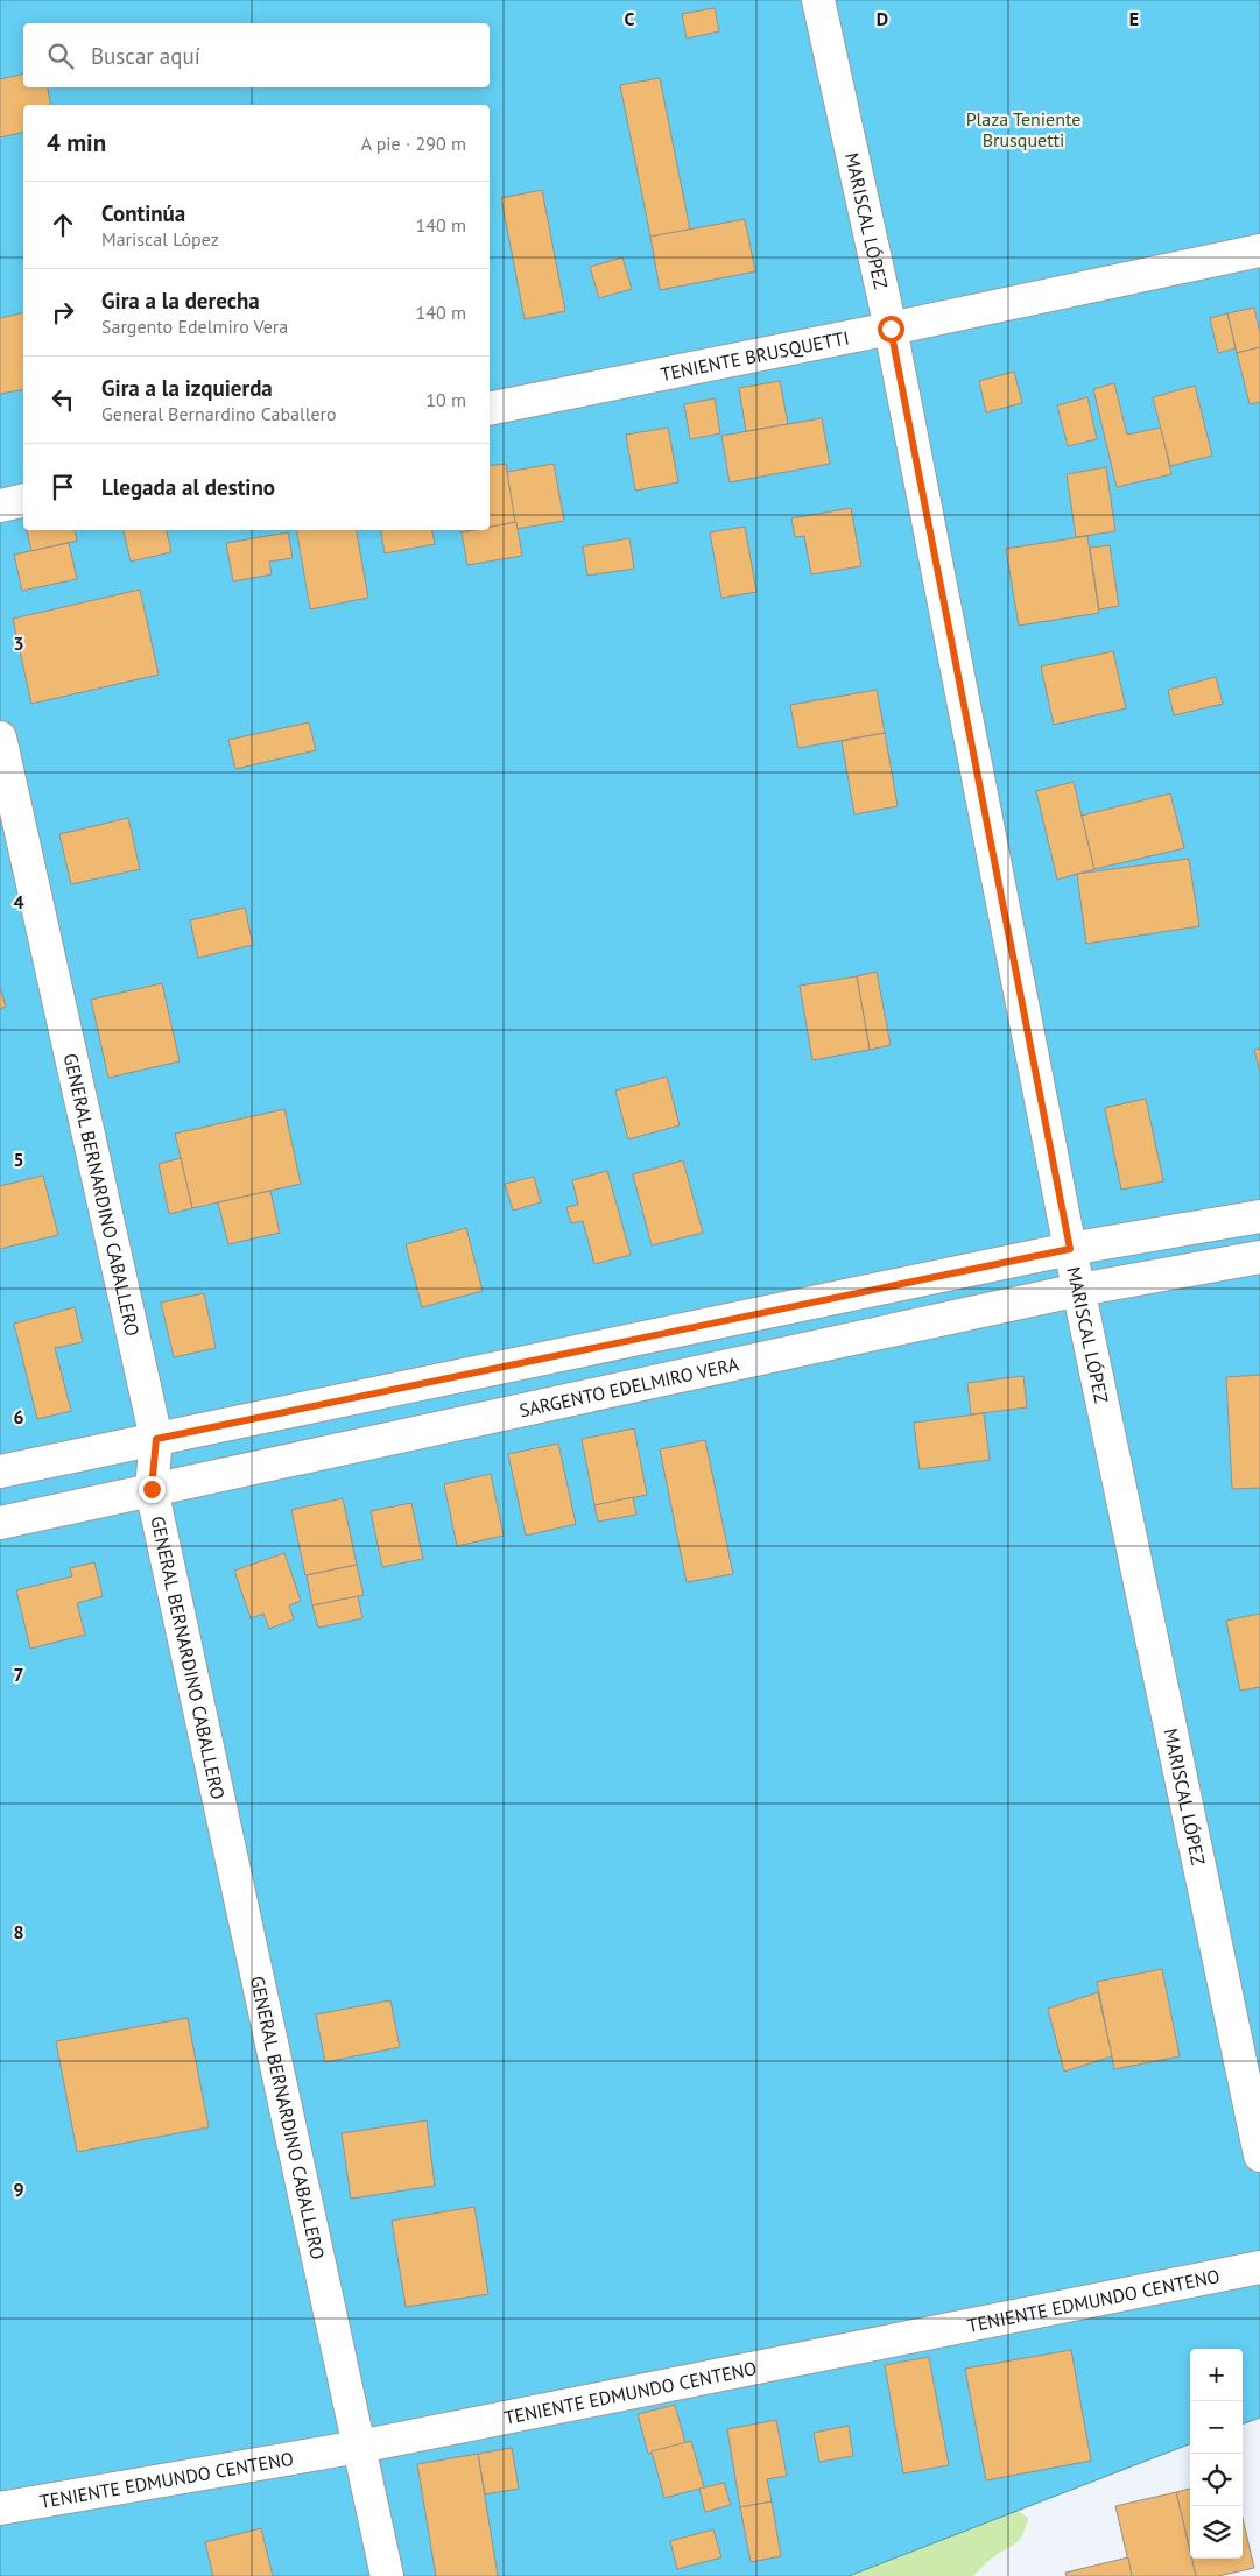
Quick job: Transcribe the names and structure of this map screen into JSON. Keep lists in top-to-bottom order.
{
  "streets": {
    "street": [
      "MARISCAL LÓPEZ",
      "TENIENTE BRUSQUETTI",
      "GENERAL BERNARDINO CABALLERO",
      "SARGENTO EDELMIRO VERA",
      "TENIENTE EDMUNDO CENTENO"
    ]
  },
  "crossings": [
    ["MARISCAL LÓPEZ", "TENIENTE BRUSQUETTI"],
    ["MARISCAL LÓPEZ", "SARGENTO EDELMIRO VERA"],
    ["GENERAL BERNARDINO CABALLERO", "SARGENTO EDELMIRO VERA"],
    ["GENERAL BERNARDINO CABALLERO", "TENIENTE EDMUNDO CENTENO"]
  ],
  "parks": ["Plaza Teniente Brusquetti"],
  "page": {
    "search": "Buscar aquí",
    "heading": ["4 min", "A pie · 290 m"],
    "list": [
      ["Continúa", "Mariscal López", "140 m"],
      ["Gira a la derecha", "Sargento Edelmiro Vera", "140 m"],
      ["Gira a la izquierda", "General Bernardino Caballero", "10 m"],
      "Llegada al destino"
    ],
    "map_buttons": ["+", "−"]
  },
  "grid": {
    "columns": ["C", "D", "E"],
    "rows": [
      "3",
      "4",
      "5",
      "6",
      "7",
      "8",
      "9"
    ]
  }
}
